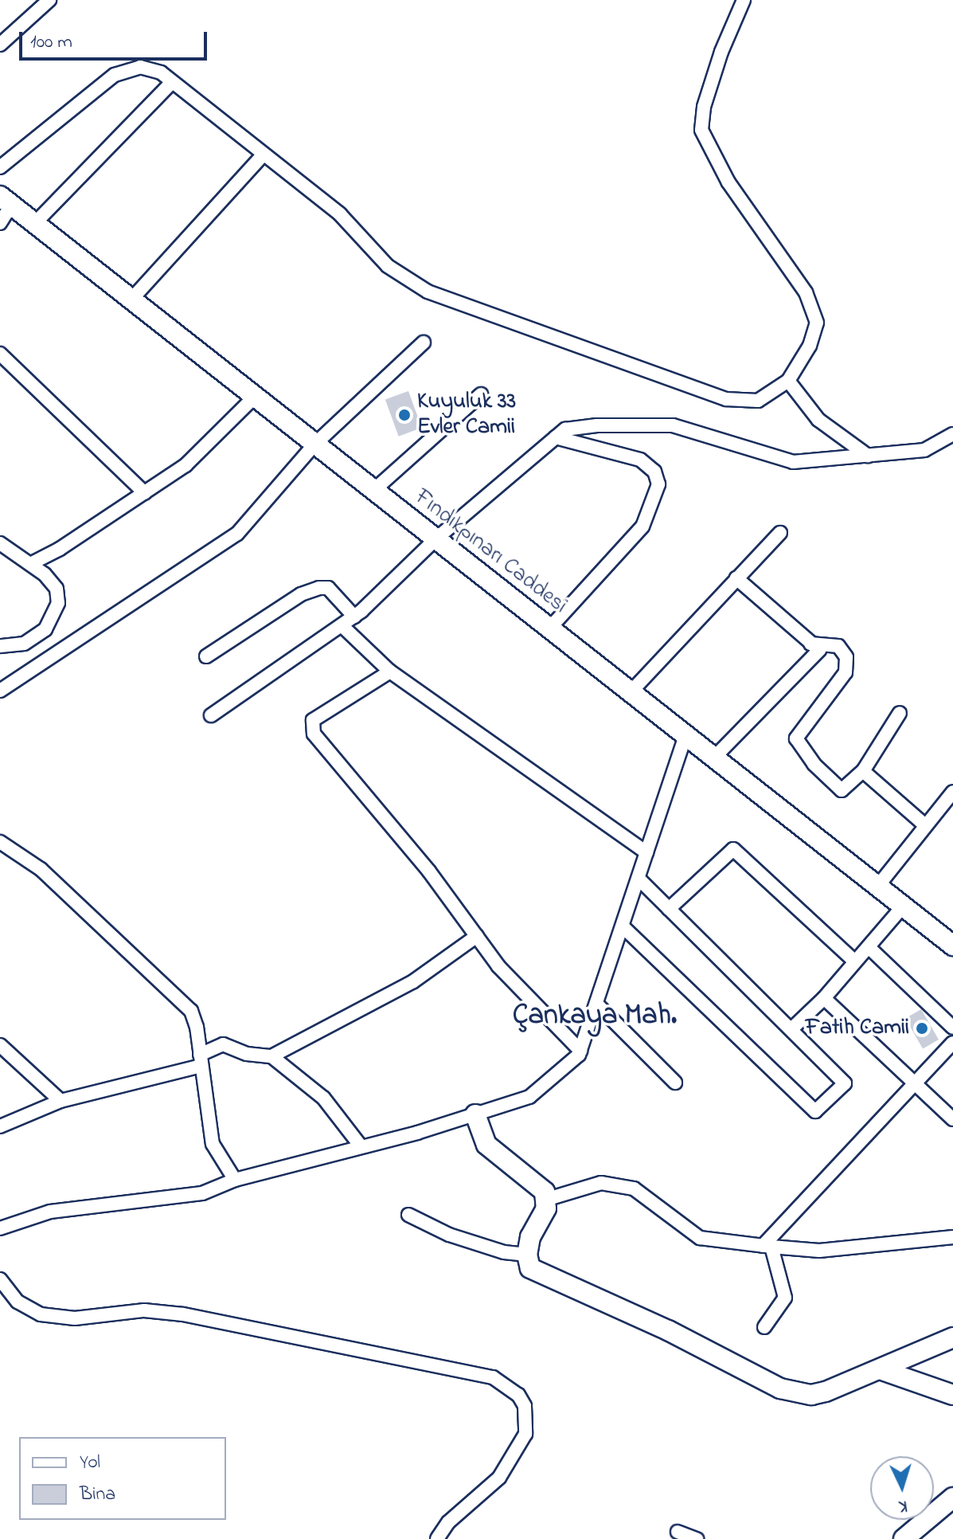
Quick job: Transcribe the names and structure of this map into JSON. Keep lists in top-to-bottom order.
{
  "streets": {
    "main road": ["Fındıkpınarı Caddesi"]
  },
  "districts": ["Çankaya Mah."],
  "places": ["Kuyuluk 33 Evler Camii", "Fatih Camii"],
  "legend": ["Yol", "Bina"],
  "scale_bar": "100 m",
  "north": "bottom"
}
